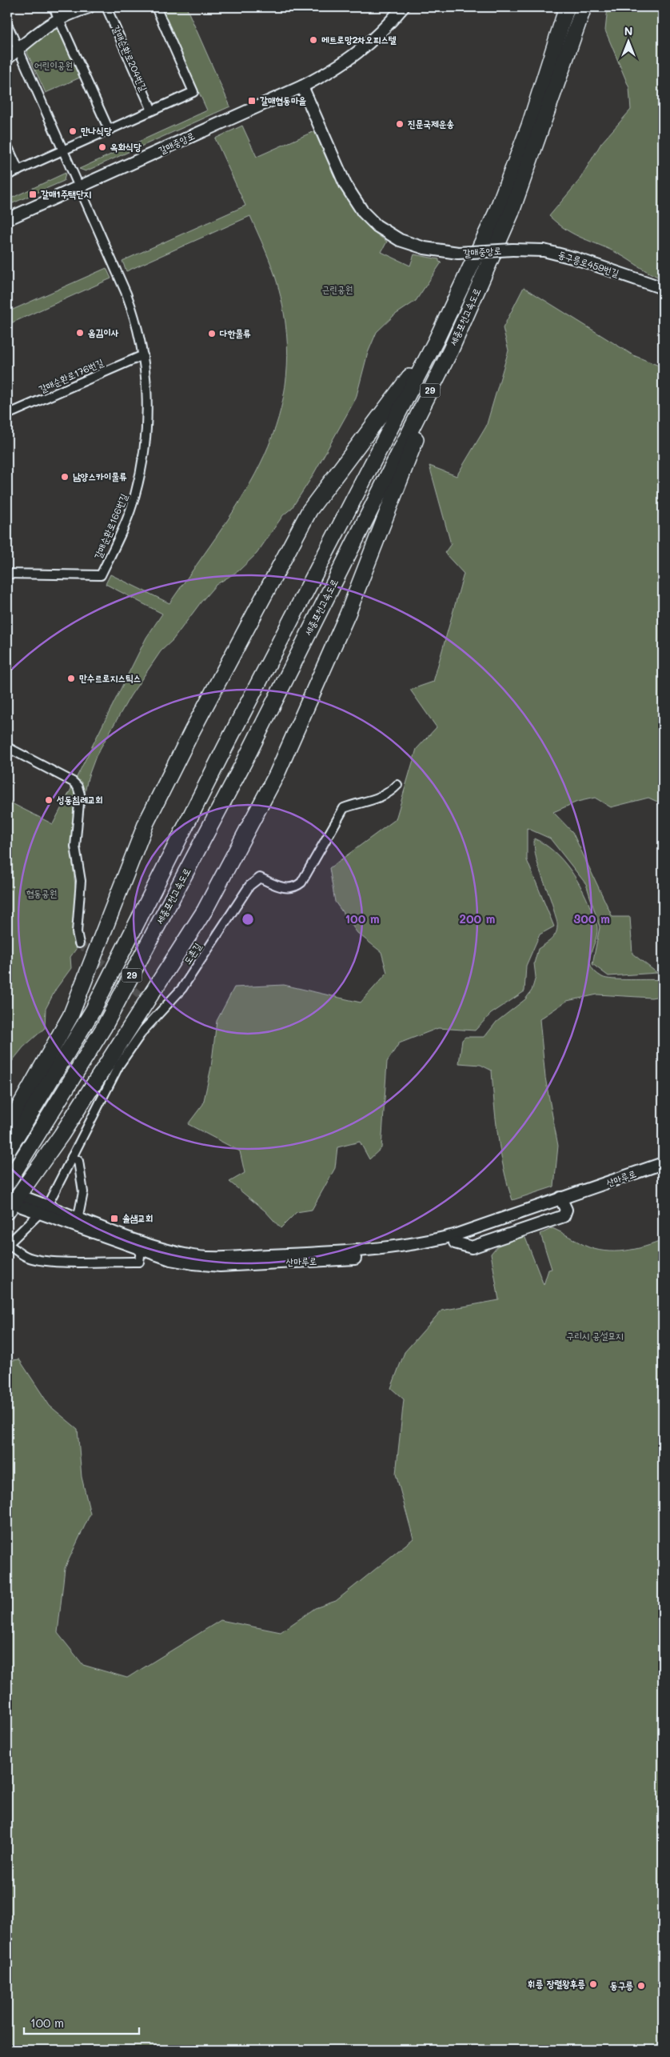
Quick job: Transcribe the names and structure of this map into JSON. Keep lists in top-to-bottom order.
{
  "streets": {
    "highway": ["세종포천고속도로", "29"],
    "street": [
      "갈매순환로204번길",
      "갈매중앙로",
      "동구릉로459번길",
      "갈매순환로176번길",
      "갈매순환로166번길",
      "도촌길",
      "산마루로"
    ]
  },
  "crossings": [
    ["갈매중앙로", "동구릉로459번길"],
    ["갈매중앙로", "갈매순환로166번길"],
    ["갈매순환로176번길", "갈매순환로166번길"],
    ["도촌길", "산마루로"]
  ],
  "parks": [
    "어린이공원",
    "근린공원",
    "협동공원",
    "구리시 공설묘지"
  ],
  "places": {
    "other": [
      "메트로망2차오피스텔",
      "진문국제운송",
      "만나식당",
      "옥화식당",
      "옴김이사",
      "다한물류",
      "남양스카이물류",
      "만수르로지스틱스",
      "성동침례교회",
      "휘릉 장렬왕후릉",
      "동구릉"
    ],
    "transit": ["갈매협동마을", "갈매1주택단지", "솔샘교회"]
  },
  "scale_bar": "100 m",
  "north": "top",
  "rings": ["100 m", "200 m", "300 m"]
}
